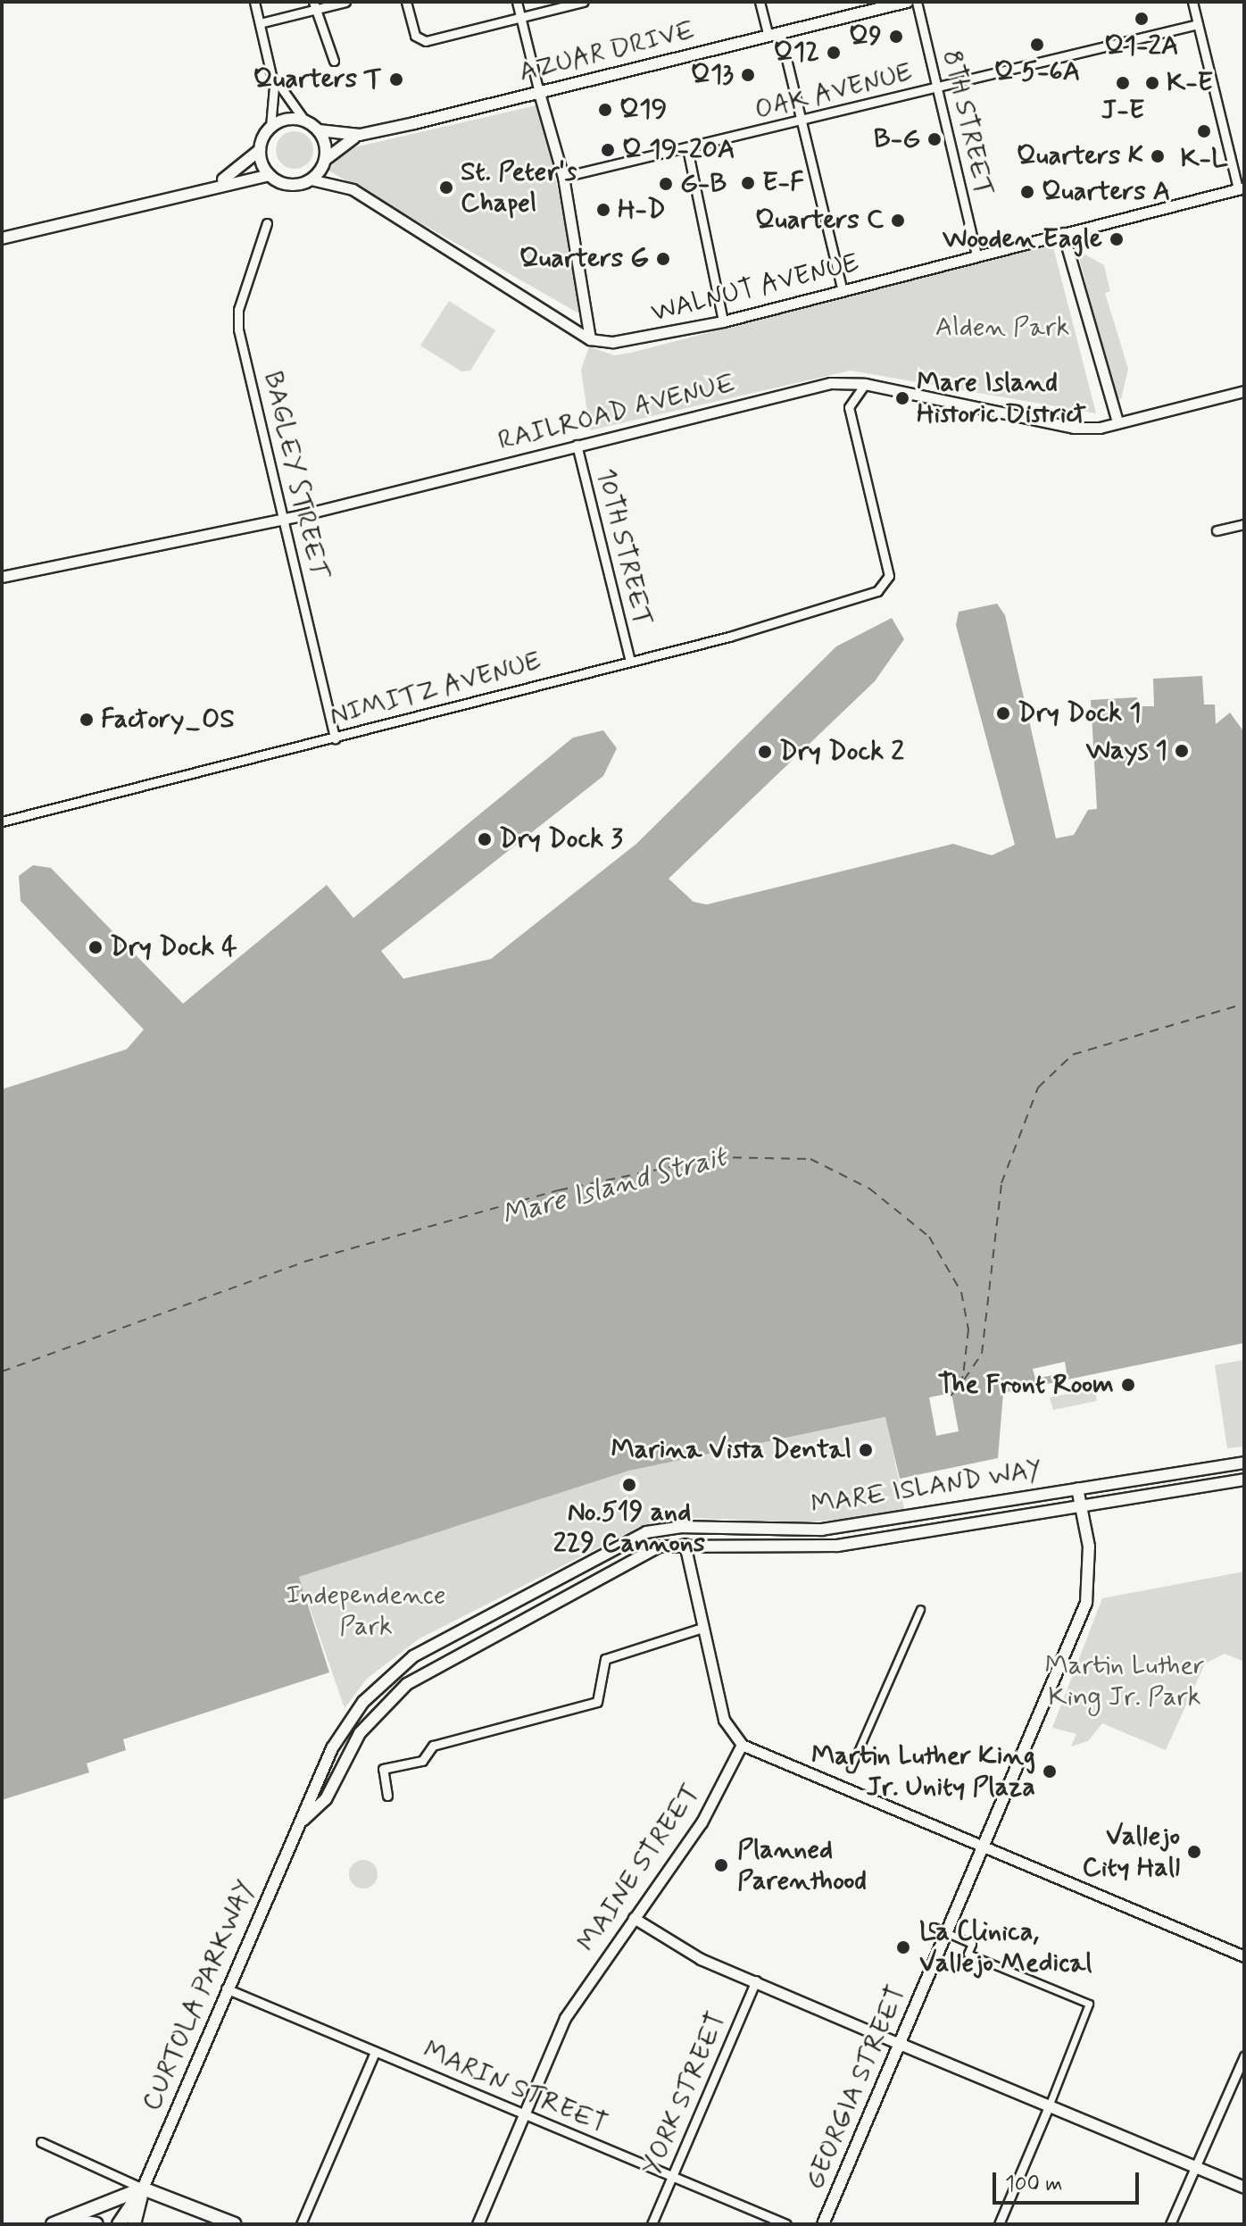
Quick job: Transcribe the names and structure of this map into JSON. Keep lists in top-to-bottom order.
{
  "streets": {
    "main road": [
      "AZUAR DRIVE",
      "MARE ISLAND WAY",
      "CURTOLA PARKWAY",
      "GEORGIA STREET"
    ],
    "street": [
      "OAK AVENUE",
      "8TH STREET",
      "WALNUT AVENUE",
      "RAILROAD AVENUE",
      "BAGLEY STREET",
      "10TH STREET",
      "NIMITZ AVENUE",
      "MAINE STREET",
      "MARIN STREET",
      "YORK STREET"
    ]
  },
  "crossings": [
    ["OAK AVENUE", "8TH STREET"],
    ["8TH STREET", "WALNUT AVENUE"],
    ["RAILROAD AVENUE", "BAGLEY STREET"],
    ["RAILROAD AVENUE", "10TH STREET"],
    ["RAILROAD AVENUE", "NIMITZ AVENUE"],
    ["BAGLEY STREET", "NIMITZ AVENUE"],
    ["10TH STREET", "NIMITZ AVENUE"],
    ["MARE ISLAND WAY", "CURTOLA PARKWAY"],
    ["MARE ISLAND WAY", "GEORGIA STREET"],
    ["MAINE STREET", "MARIN STREET"],
    ["CURTOLA PARKWAY", "MARIN STREET"],
    ["MARIN STREET", "YORK STREET"]
  ],
  "water": ["Mare Island Strait"],
  "parks": ["Alden Park", "Independence Park", "Martin Luther King Jr. Park"],
  "places": [
    "Q1-2A",
    "Q9",
    "Q 5-6A",
    "Q12",
    "Q13",
    "Quarters T",
    "J-E",
    "K-E",
    "Q19",
    "K-L",
    "B-G",
    "Q 19-20A",
    "Quarters K",
    "E-F",
    "G-B",
    "St. Peter's Chapel",
    "Quarters A",
    "H-D",
    "Quarters C",
    "Wooden Eagle",
    "Quarters G",
    "Mare Island Historic District",
    "Dry Dock 1",
    "Factory_OS",
    "Ways 1",
    "Dry Dock 2",
    "Dry Dock 3",
    "Dry Dock 4",
    "The Front Room",
    "Marina Vista Dental",
    "No.519 and 229 Cannons",
    "Martin Luther King Jr. Unity Plaza",
    "Vallejo City Hall",
    "Planned Parenthood",
    "La Clinica, Vallejo Medical"
  ],
  "scale_bar": "100 m"
}
